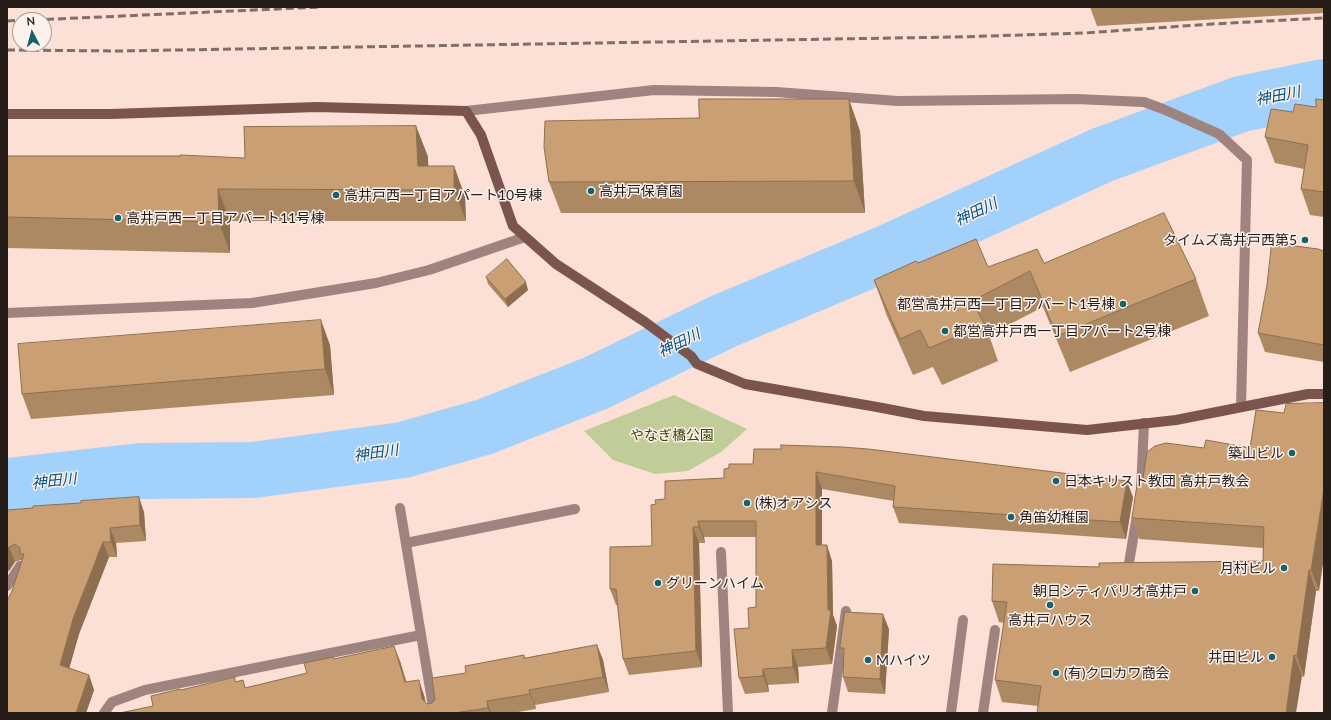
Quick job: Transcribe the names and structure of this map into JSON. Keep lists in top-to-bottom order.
{
  "water": ["神田川"],
  "parks": ["やなぎ橋公園"],
  "places": [
    "高井戸保育園",
    "高井戸西一丁目アパート10号棟",
    "高井戸西一丁目アパート11号棟",
    "タイムズ高井戸西第5",
    "都営高井戸西一丁目アパート1号棟",
    "都営高井戸西一丁目アパート2号棟",
    "築山ビル",
    "日本キリスト教団 高井戸教会",
    "(株)オアシス",
    "角笛幼稚園",
    "月村ビル",
    "グリーンハイム",
    "朝日シティパリオ高井戸",
    "高井戸ハウス",
    "井田ビル",
    "Mハイツ",
    "(有)クロカワ商会"
  ],
  "north": "top"
}
